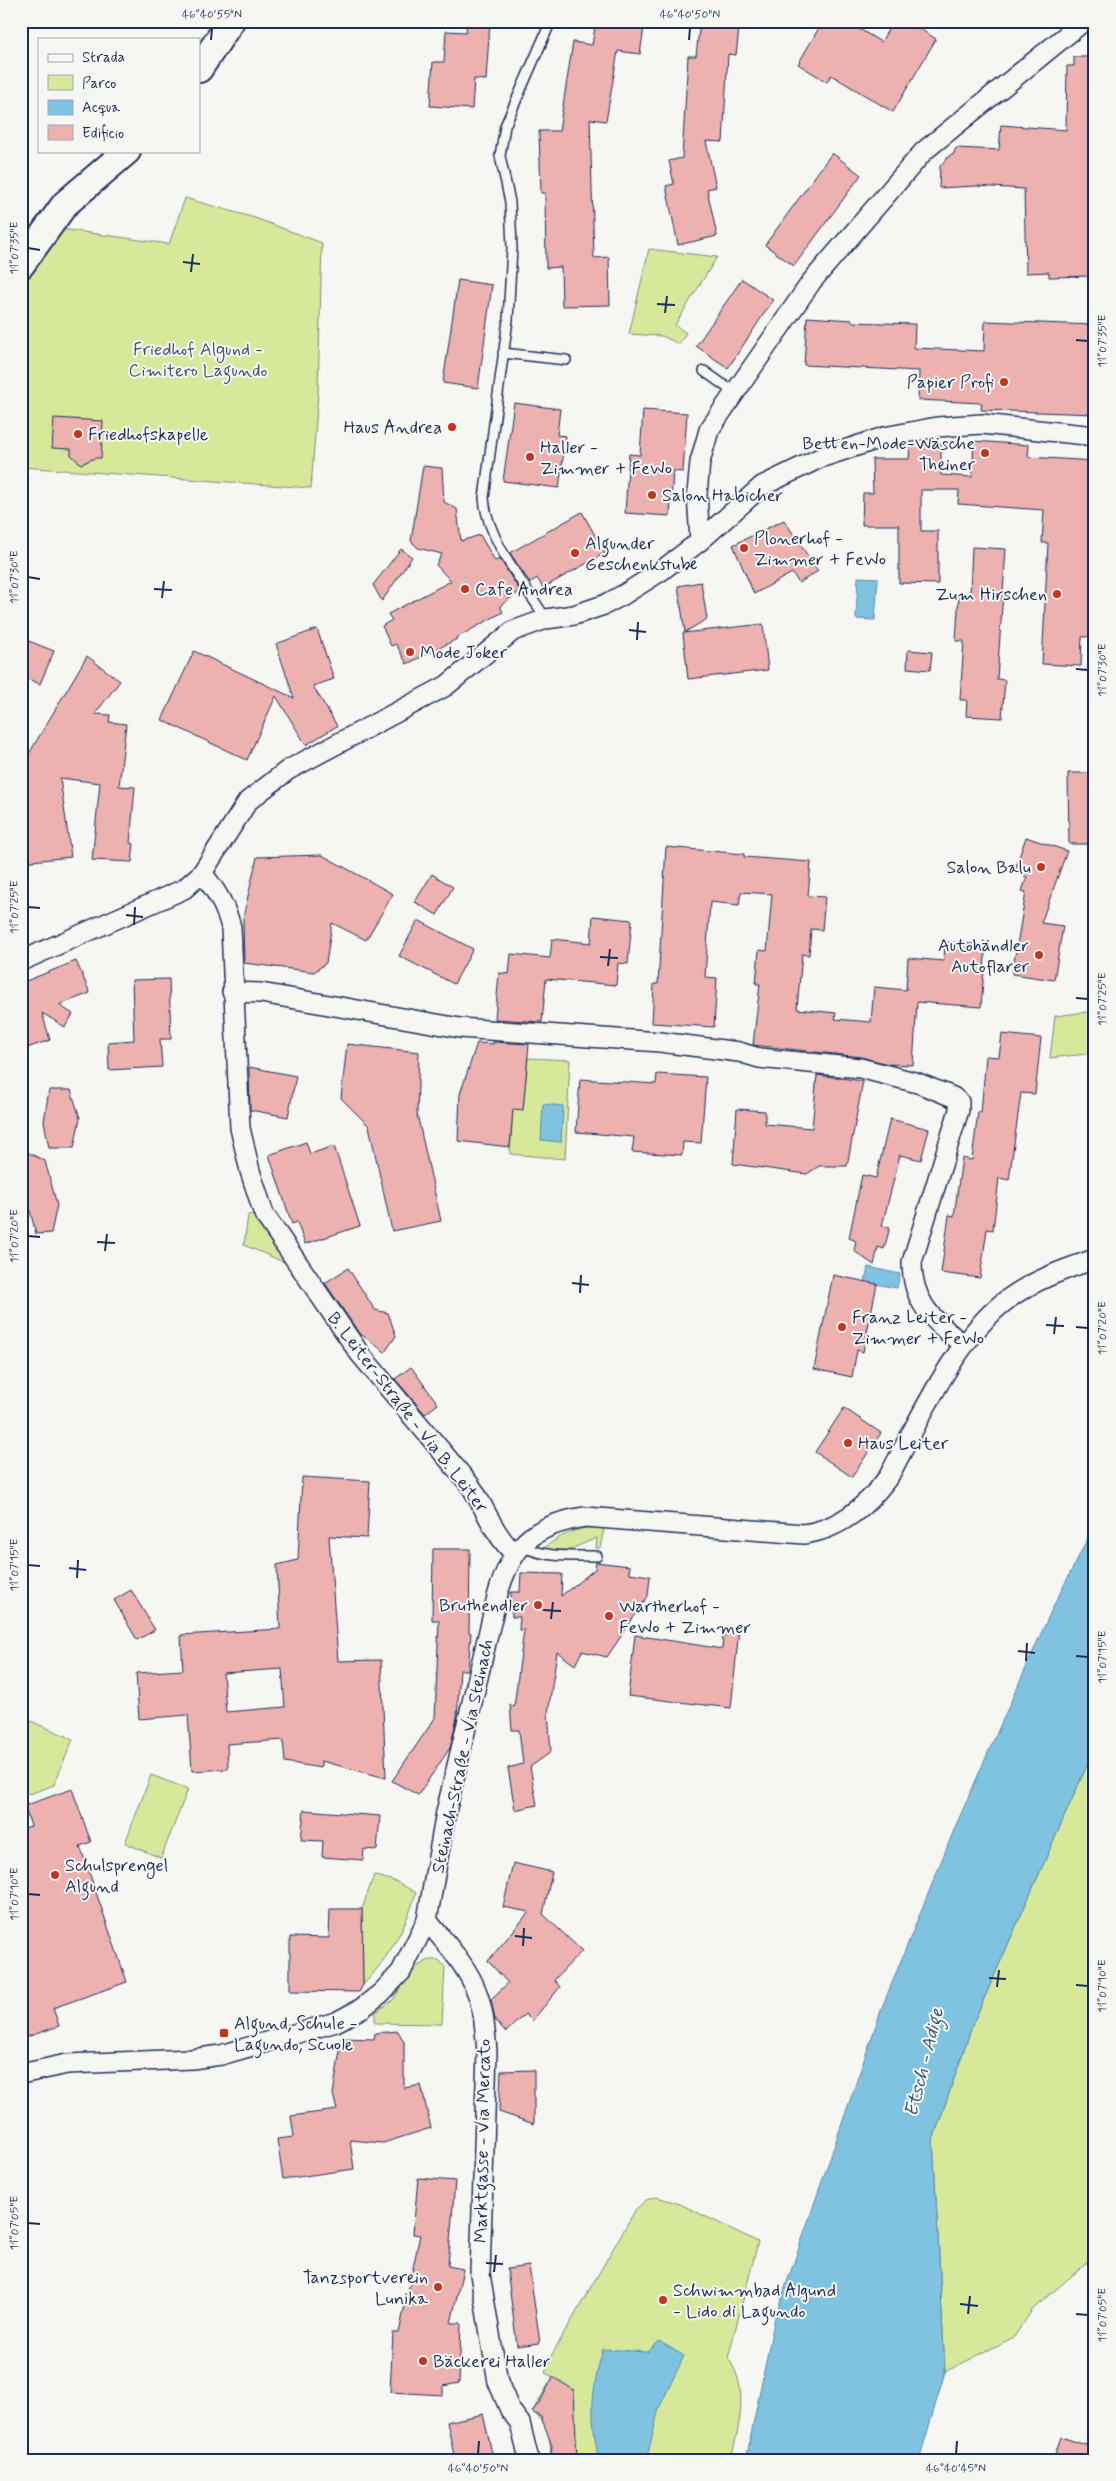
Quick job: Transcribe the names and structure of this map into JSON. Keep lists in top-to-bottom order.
{
  "streets": {
    "street": ["B. Leiter-Straße - Via B. Leiter", "Steinach-Straße - Via Steinach", "Marktgasse - Via Mercato"]
  },
  "crossings": [
    ["B. Leiter-Straße - Via B. Leiter", "Steinach-Straße - Via Steinach"],
    ["Steinach-Straße - Via Steinach", "Marktgasse - Via Mercato"]
  ],
  "water": ["Etsch - Adige"],
  "parks": ["Friedhof Algund - Cimitero Lagundo"],
  "places": {
    "other": [
      "Papier Profi",
      "Haus Andrea",
      "Friedhofskapelle",
      "Betten-Mode-Wäsche Theiner",
      "Haller - Zimmer + FeWo",
      "Salon Habicher",
      "Plonerhof - Zimmer + FeWo",
      "Algunder Geschenkstube",
      "Cafe Andrea",
      "Zum Hirschen",
      "Mode Joker",
      "Salon Balu",
      "Autohändler Autoflarer",
      "Franz Leiter - Zimmer + FeWo",
      "Haus Leiter",
      "Bruthendler",
      "Wartherhof - FeWo + Zimmer",
      "Schulsprengel Algund",
      "Tanzsportverein Lunika",
      "Schwimmbad Algund - Lido di Lagundo",
      "Bäckerei Haller"
    ],
    "transit": ["Algund, Schule - Lagundo, Scuole"]
  },
  "legend": [
    "Strada",
    "Parco",
    "Acqua",
    "Edificio"
  ],
  "coordinates": [
    "46°40'55\"N",
    "46°40'50\"N",
    "11°07'35\"E",
    "11°07'30\"E",
    "11°07'25\"E",
    "11°07'20\"E",
    "11°07'15\"E",
    "11°07'10\"E",
    "11°07'05\"E",
    "46°40'45\"N"
  ]
}
